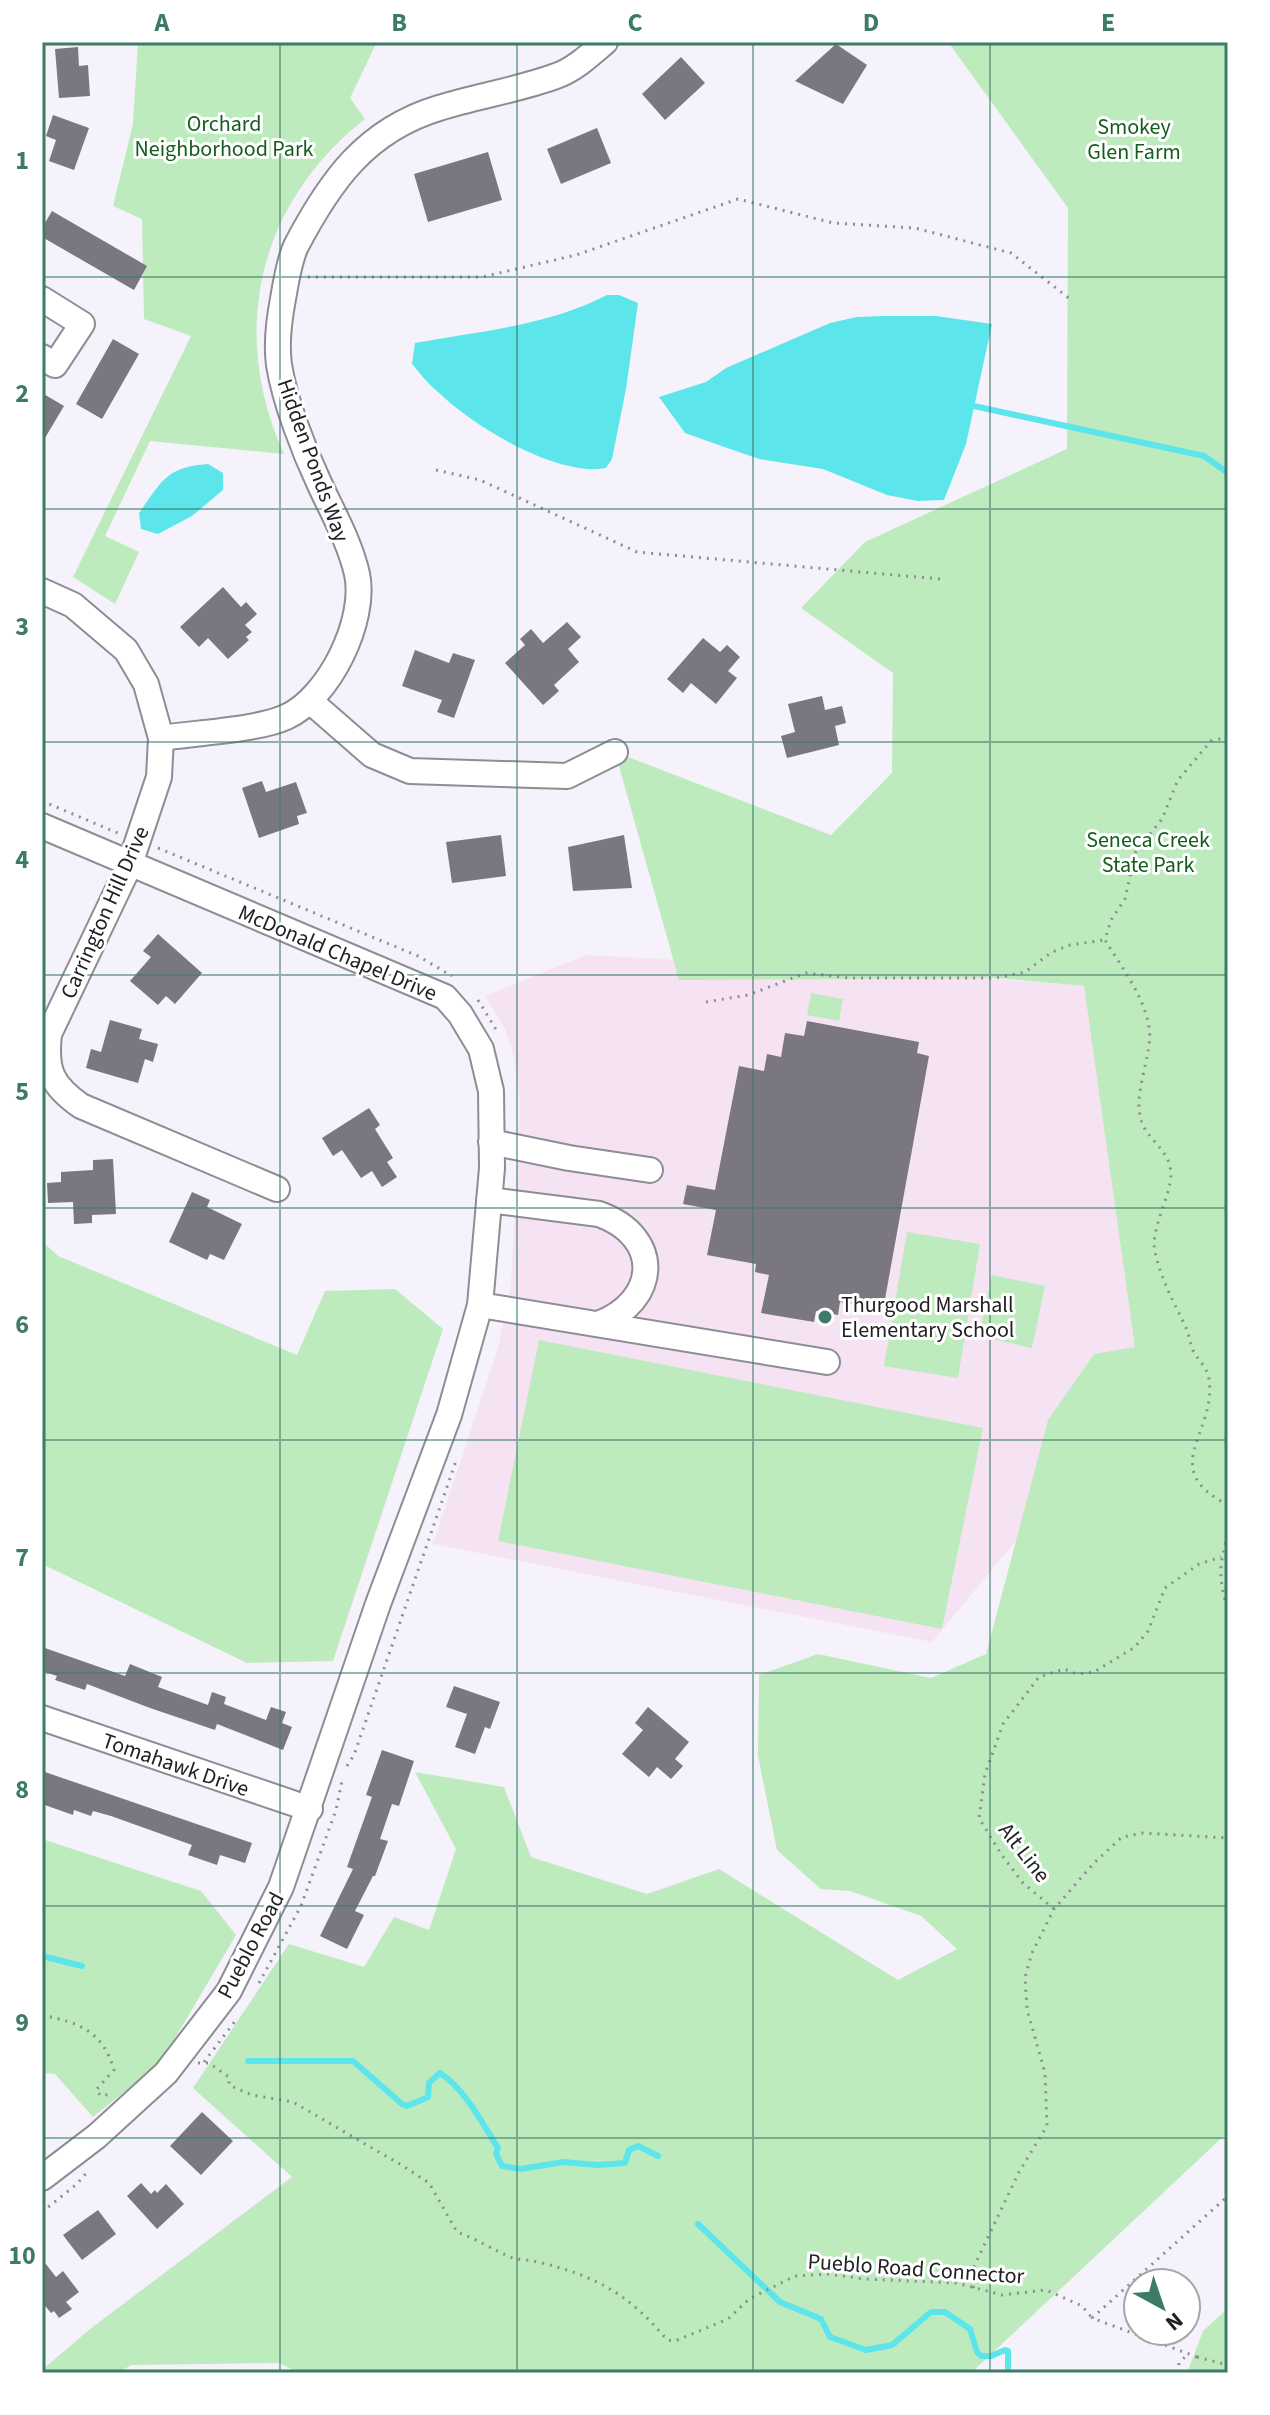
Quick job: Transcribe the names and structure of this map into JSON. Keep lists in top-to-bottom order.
{
  "streets": {
    "street": [
      "Hidden Ponds Way",
      "Carrington Hill Drive",
      "McDonald Chapel Drive",
      "Tomahawk Drive",
      "Pueblo Road"
    ],
    "path": ["Alt Line", "Pueblo Road Connector"]
  },
  "crossings": [
    ["Hidden Ponds Way", "Carrington Hill Drive"],
    ["Carrington Hill Drive", "McDonald Chapel Drive"],
    ["McDonald Chapel Drive", "Pueblo Road"],
    ["Tomahawk Drive", "Pueblo Road"],
    ["Pueblo Road", "Pueblo Road Connector"]
  ],
  "parks": ["Orchard Neighborhood Park", "Smokey Glen Farm", "Seneca Creek State Park"],
  "places": ["Thurgood Marshall Elementary School"],
  "north": "bottom right",
  "grid": {
    "columns": [
      "A",
      "B",
      "C",
      "D",
      "E"
    ],
    "rows": [
      "1",
      "2",
      "3",
      "4",
      "5",
      "6",
      "7",
      "8",
      "9",
      "10"
    ]
  }
}
